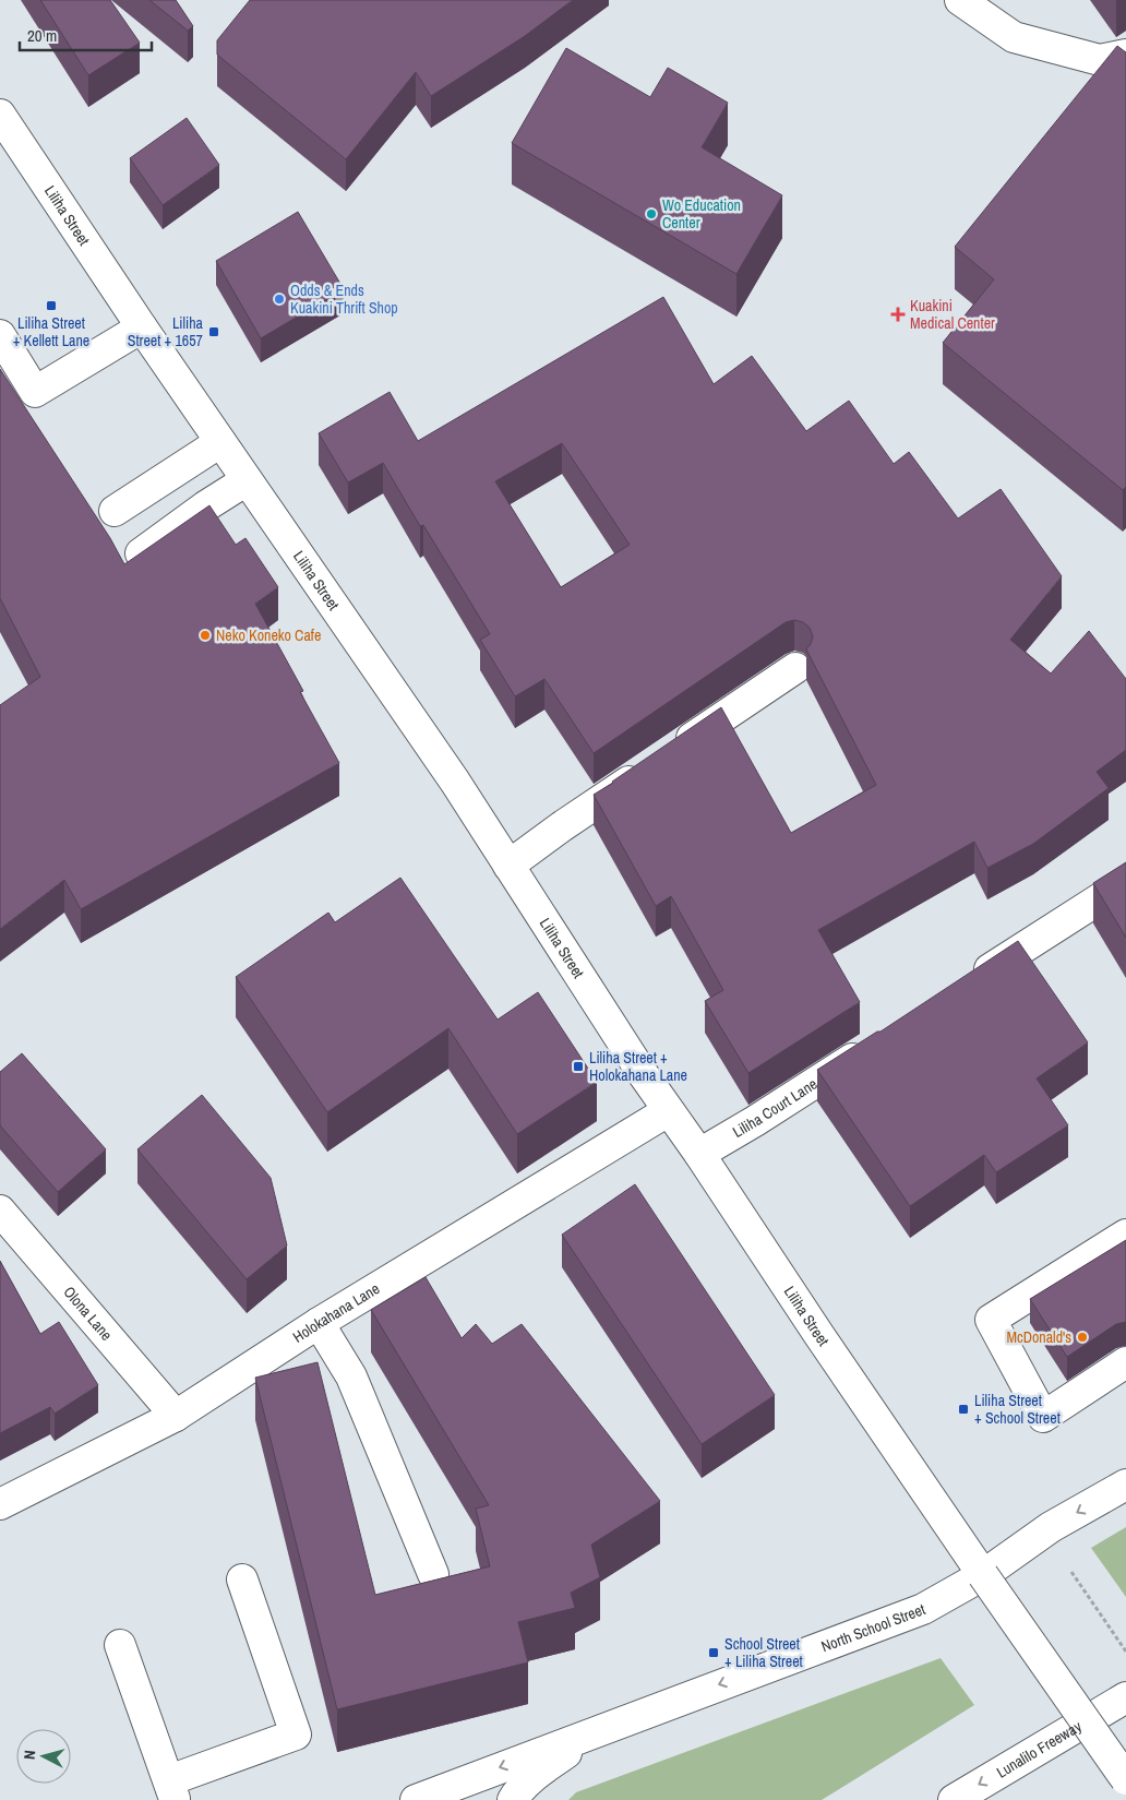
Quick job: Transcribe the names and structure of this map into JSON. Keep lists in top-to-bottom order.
{
  "streets": {
    "main road": [
      "Liliha Street",
      "Liliha Court Lane",
      "Olona Lane",
      "Holokahana Lane",
      "North School Street",
      "Lunalilo Freeway"
    ]
  },
  "crossings": [
    ["Liliha Street", "Liliha Court Lane"],
    ["Liliha Street", "Holokahana Lane"],
    ["Liliha Street", "North School Street"],
    ["Olona Lane", "Holokahana Lane"]
  ],
  "one_way": ["North School Street", "Lunalilo Freeway"],
  "places": {
    "other": [
      "Wo Education Center",
      "Odds & Ends Kuakini Thrift Shop",
      "Neko Koneko Cafe",
      "McDonald's"
    ],
    "transit": [
      "Liliha Street + Kellett Lane",
      "Liliha Street + 1657",
      "Liliha Street + Holokahana Lane",
      "Liliha Street + School Street",
      "School Street + Liliha Street"
    ],
    "health": ["Kuakini Medical Center"]
  },
  "scale_bar": "20 m",
  "north": "left"
}
